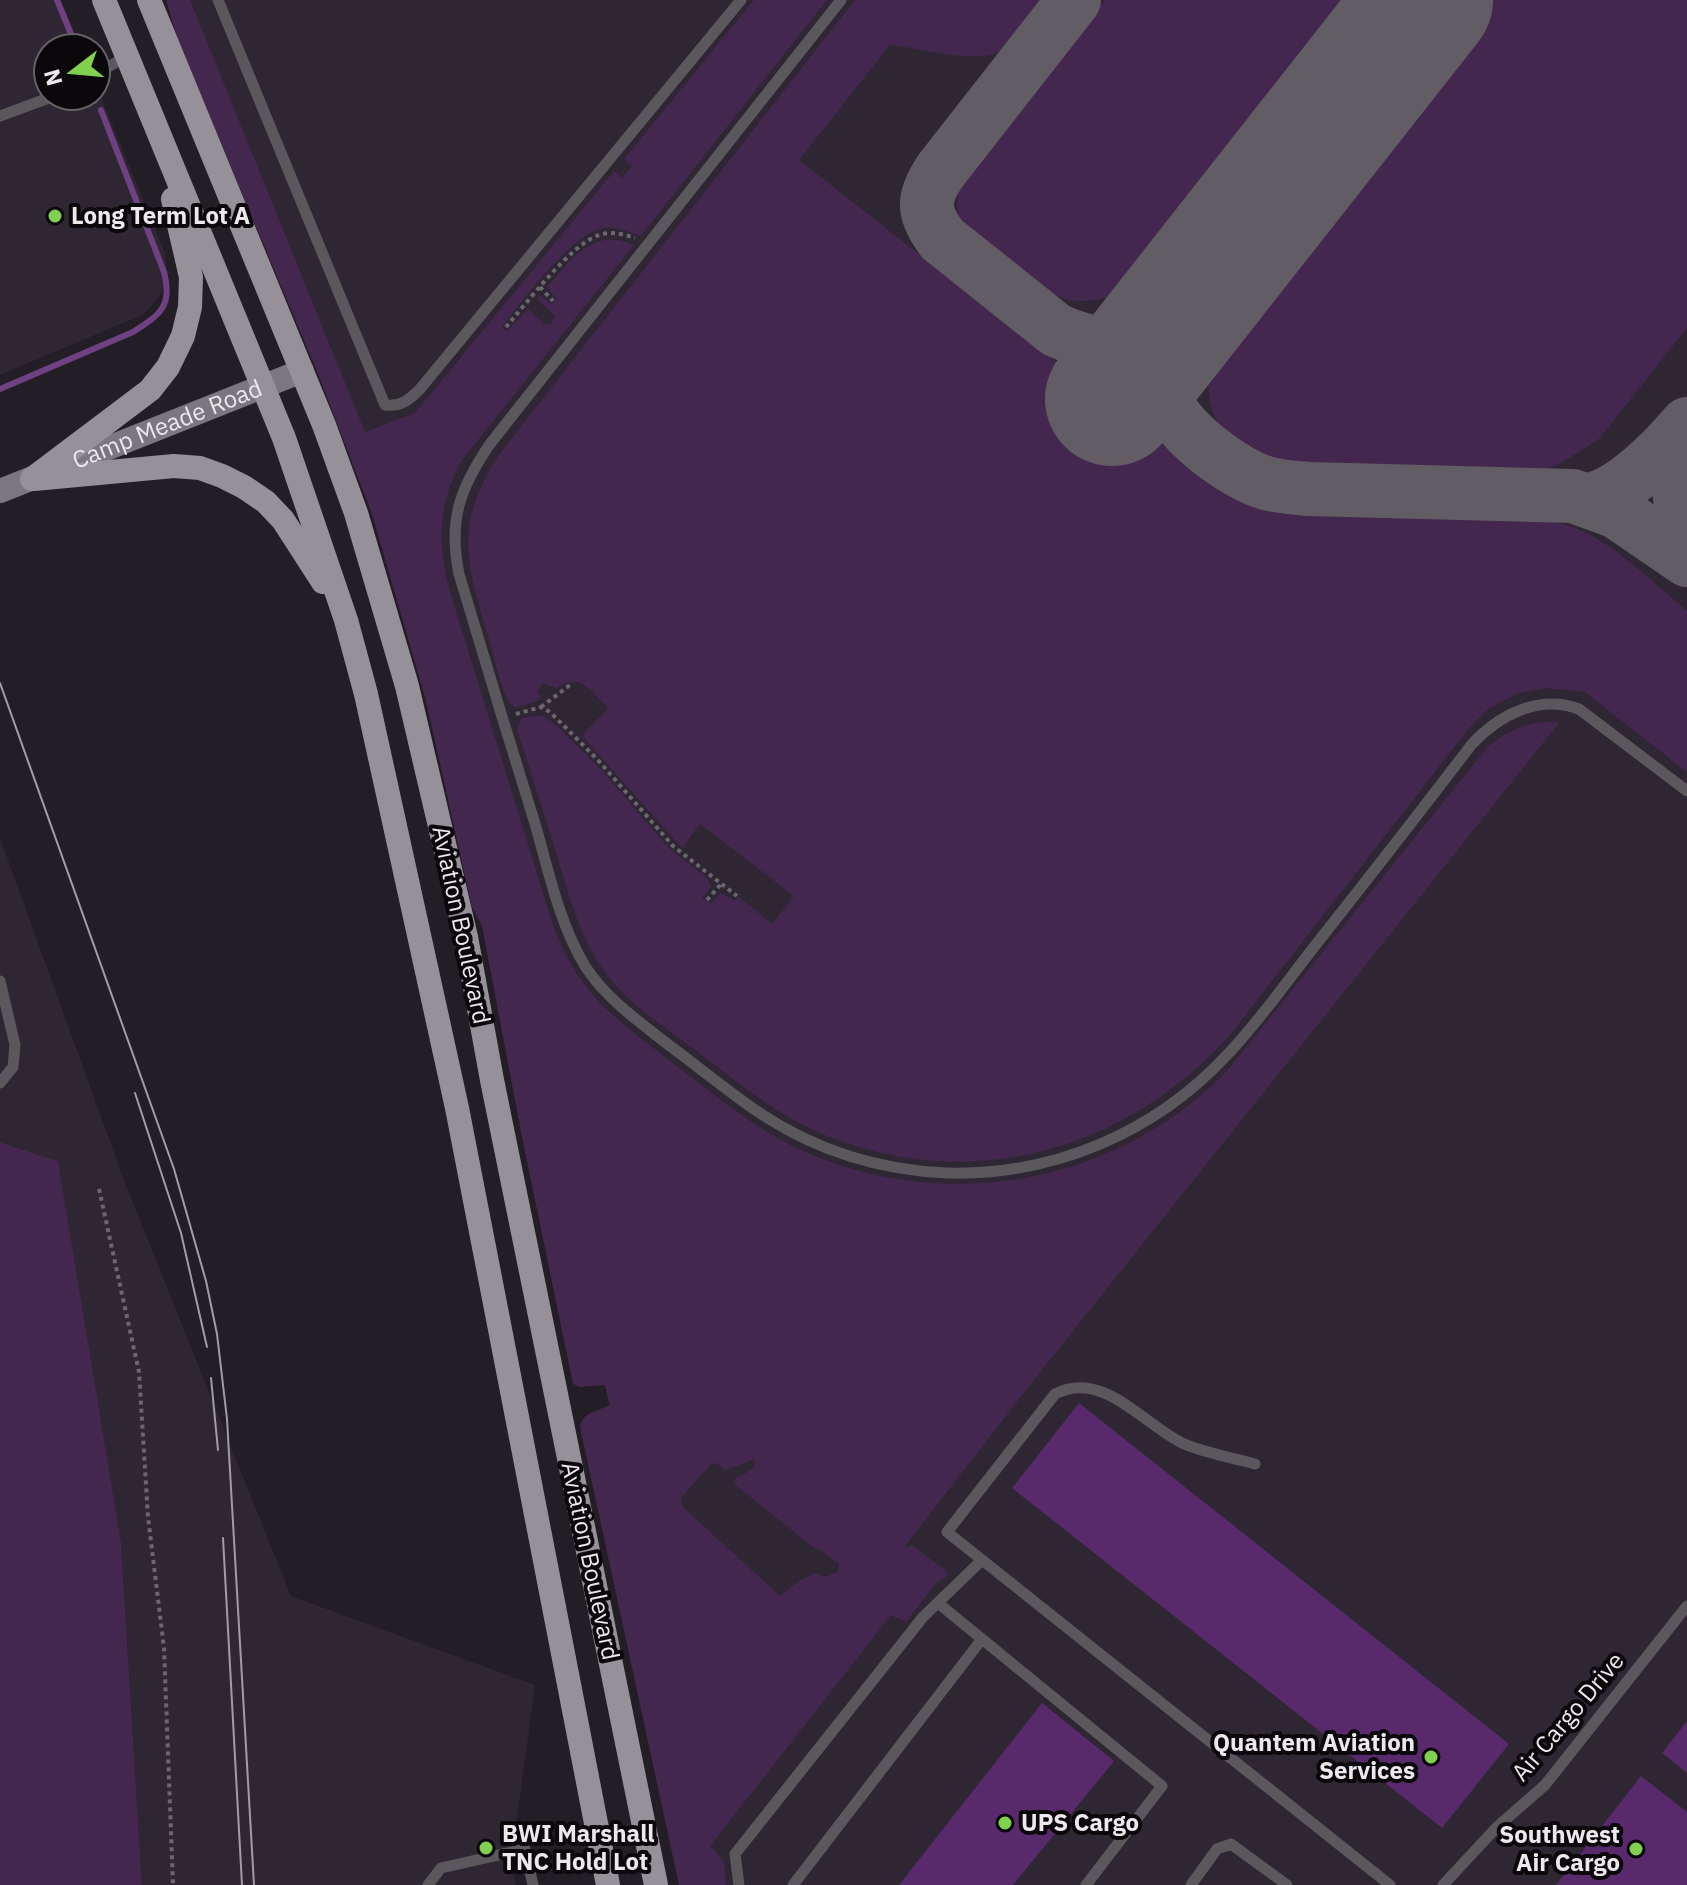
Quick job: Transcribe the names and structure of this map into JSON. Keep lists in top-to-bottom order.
{
  "streets": {
    "main road": ["Camp Meade Road", "Aviation Boulevard"],
    "lane": ["Air Cargo Drive"]
  },
  "crossings": [
    ["Camp Meade Road", "Aviation Boulevard"]
  ],
  "places": [
    "Long Term Lot A",
    "Quantem Aviation Services",
    "UPS Cargo",
    "BWI Marshall TNC Hold Lot",
    "Southwest Air Cargo"
  ],
  "north": "left"
}
